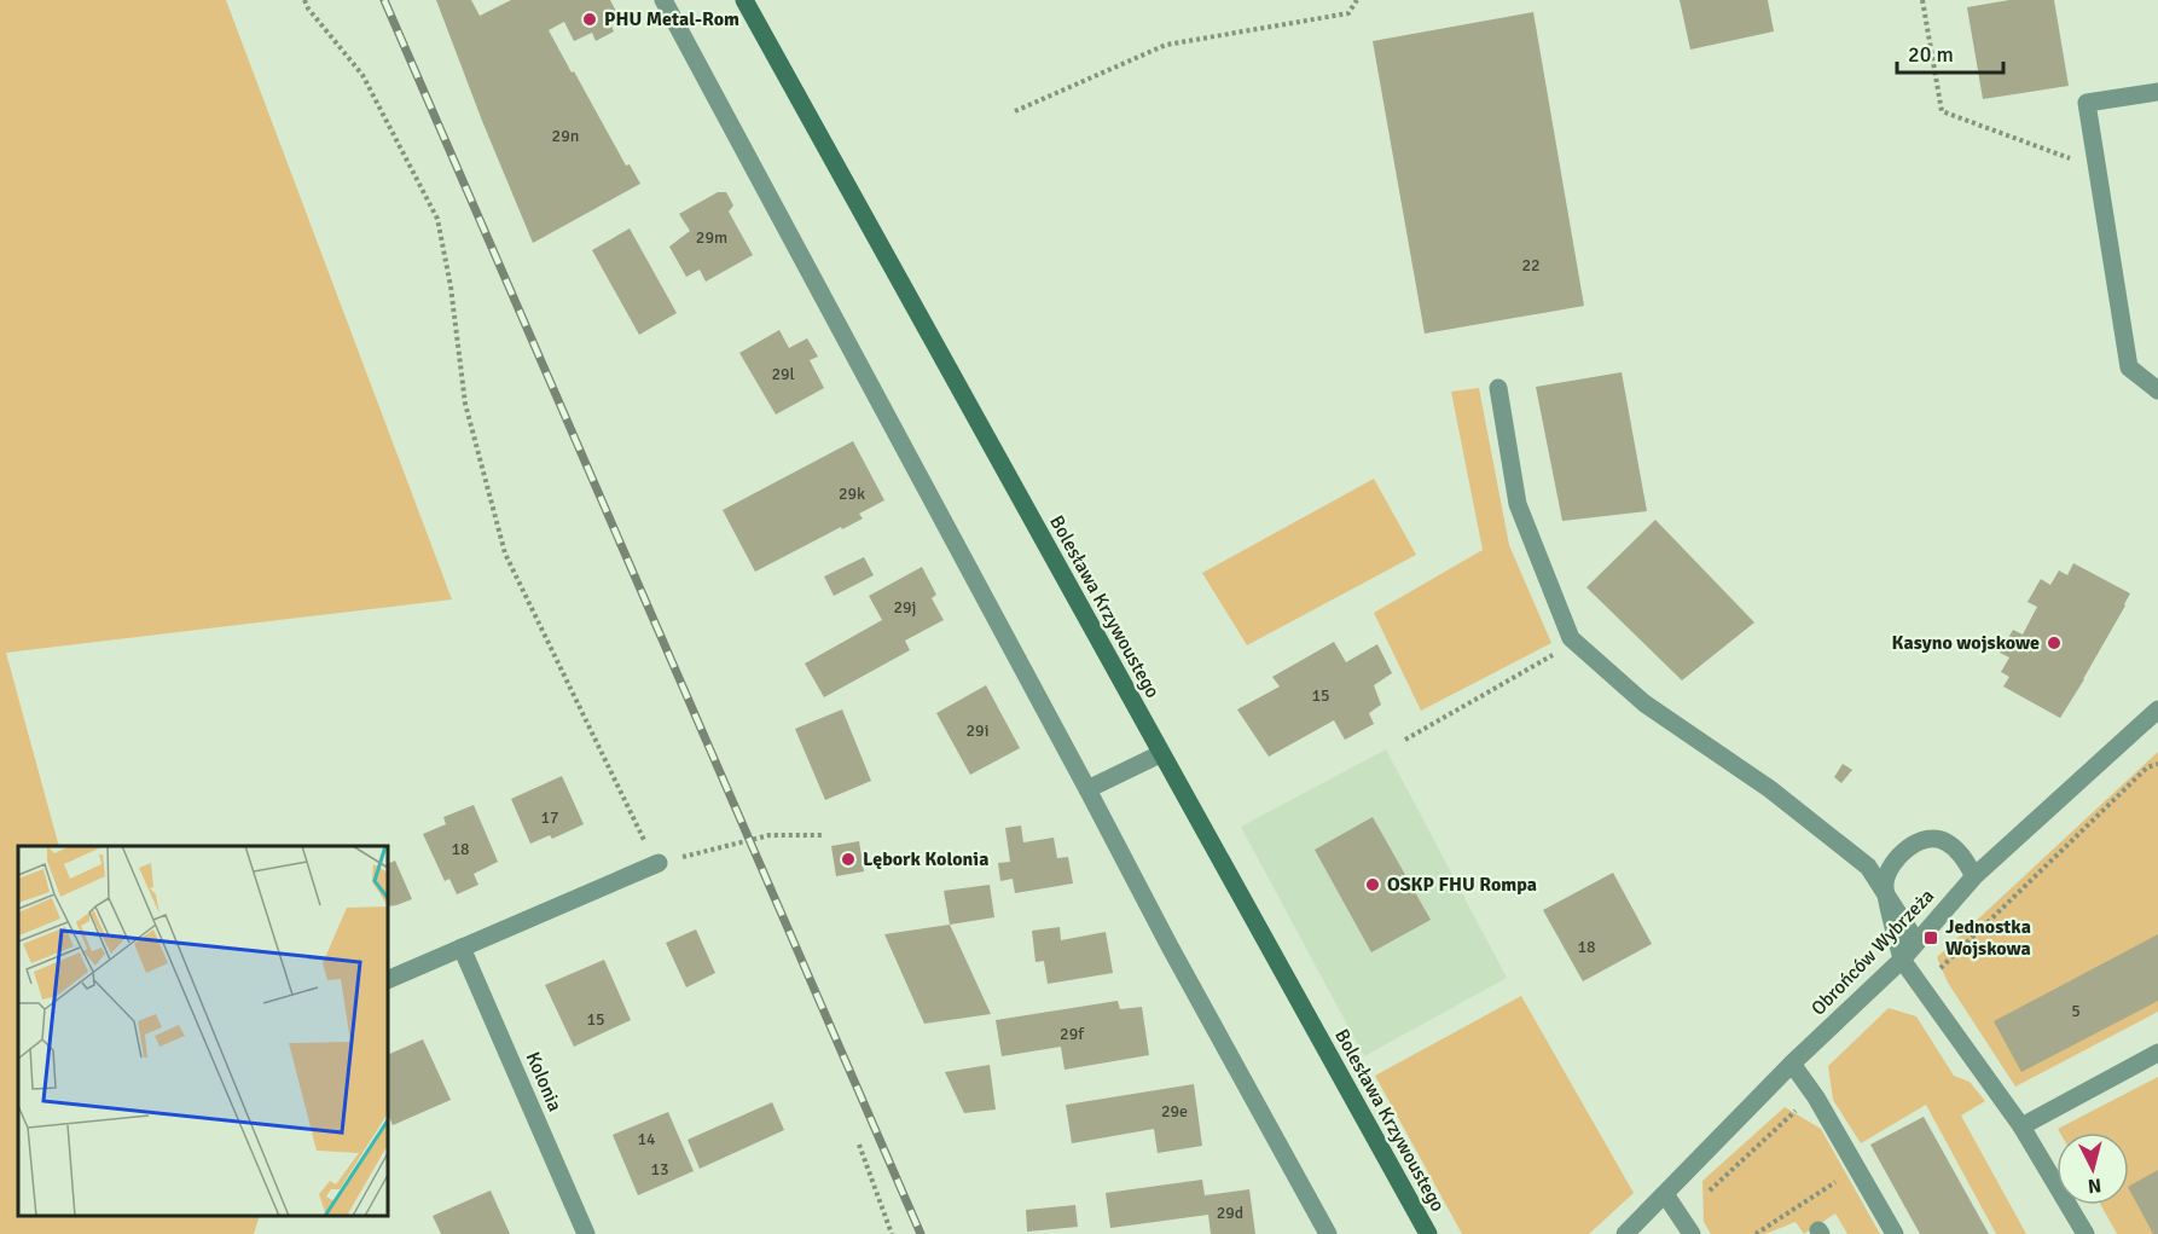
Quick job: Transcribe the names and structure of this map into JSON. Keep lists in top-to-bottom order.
{
  "streets": {
    "main road": ["Bolesława Krzywoustego"],
    "street": ["Obrońców Wybrzeża", "Kolonia"]
  },
  "places": {
    "other": [
      "PHU Metal-Rom",
      "Kasyno wojskowe",
      "Lębork Kolonia",
      "OSKP FHU Rompa"
    ],
    "transit": ["Jednostka Wojskowa"]
  },
  "house_numbers": [
    "29n",
    "29m",
    "22",
    "29l",
    "29k",
    "29j",
    "15",
    "29i",
    "17",
    "18",
    "18",
    "5",
    "15",
    "29f",
    "29e",
    "14",
    "13",
    "29d"
  ],
  "scale_bar": "20 m",
  "north": "bottom"
}
